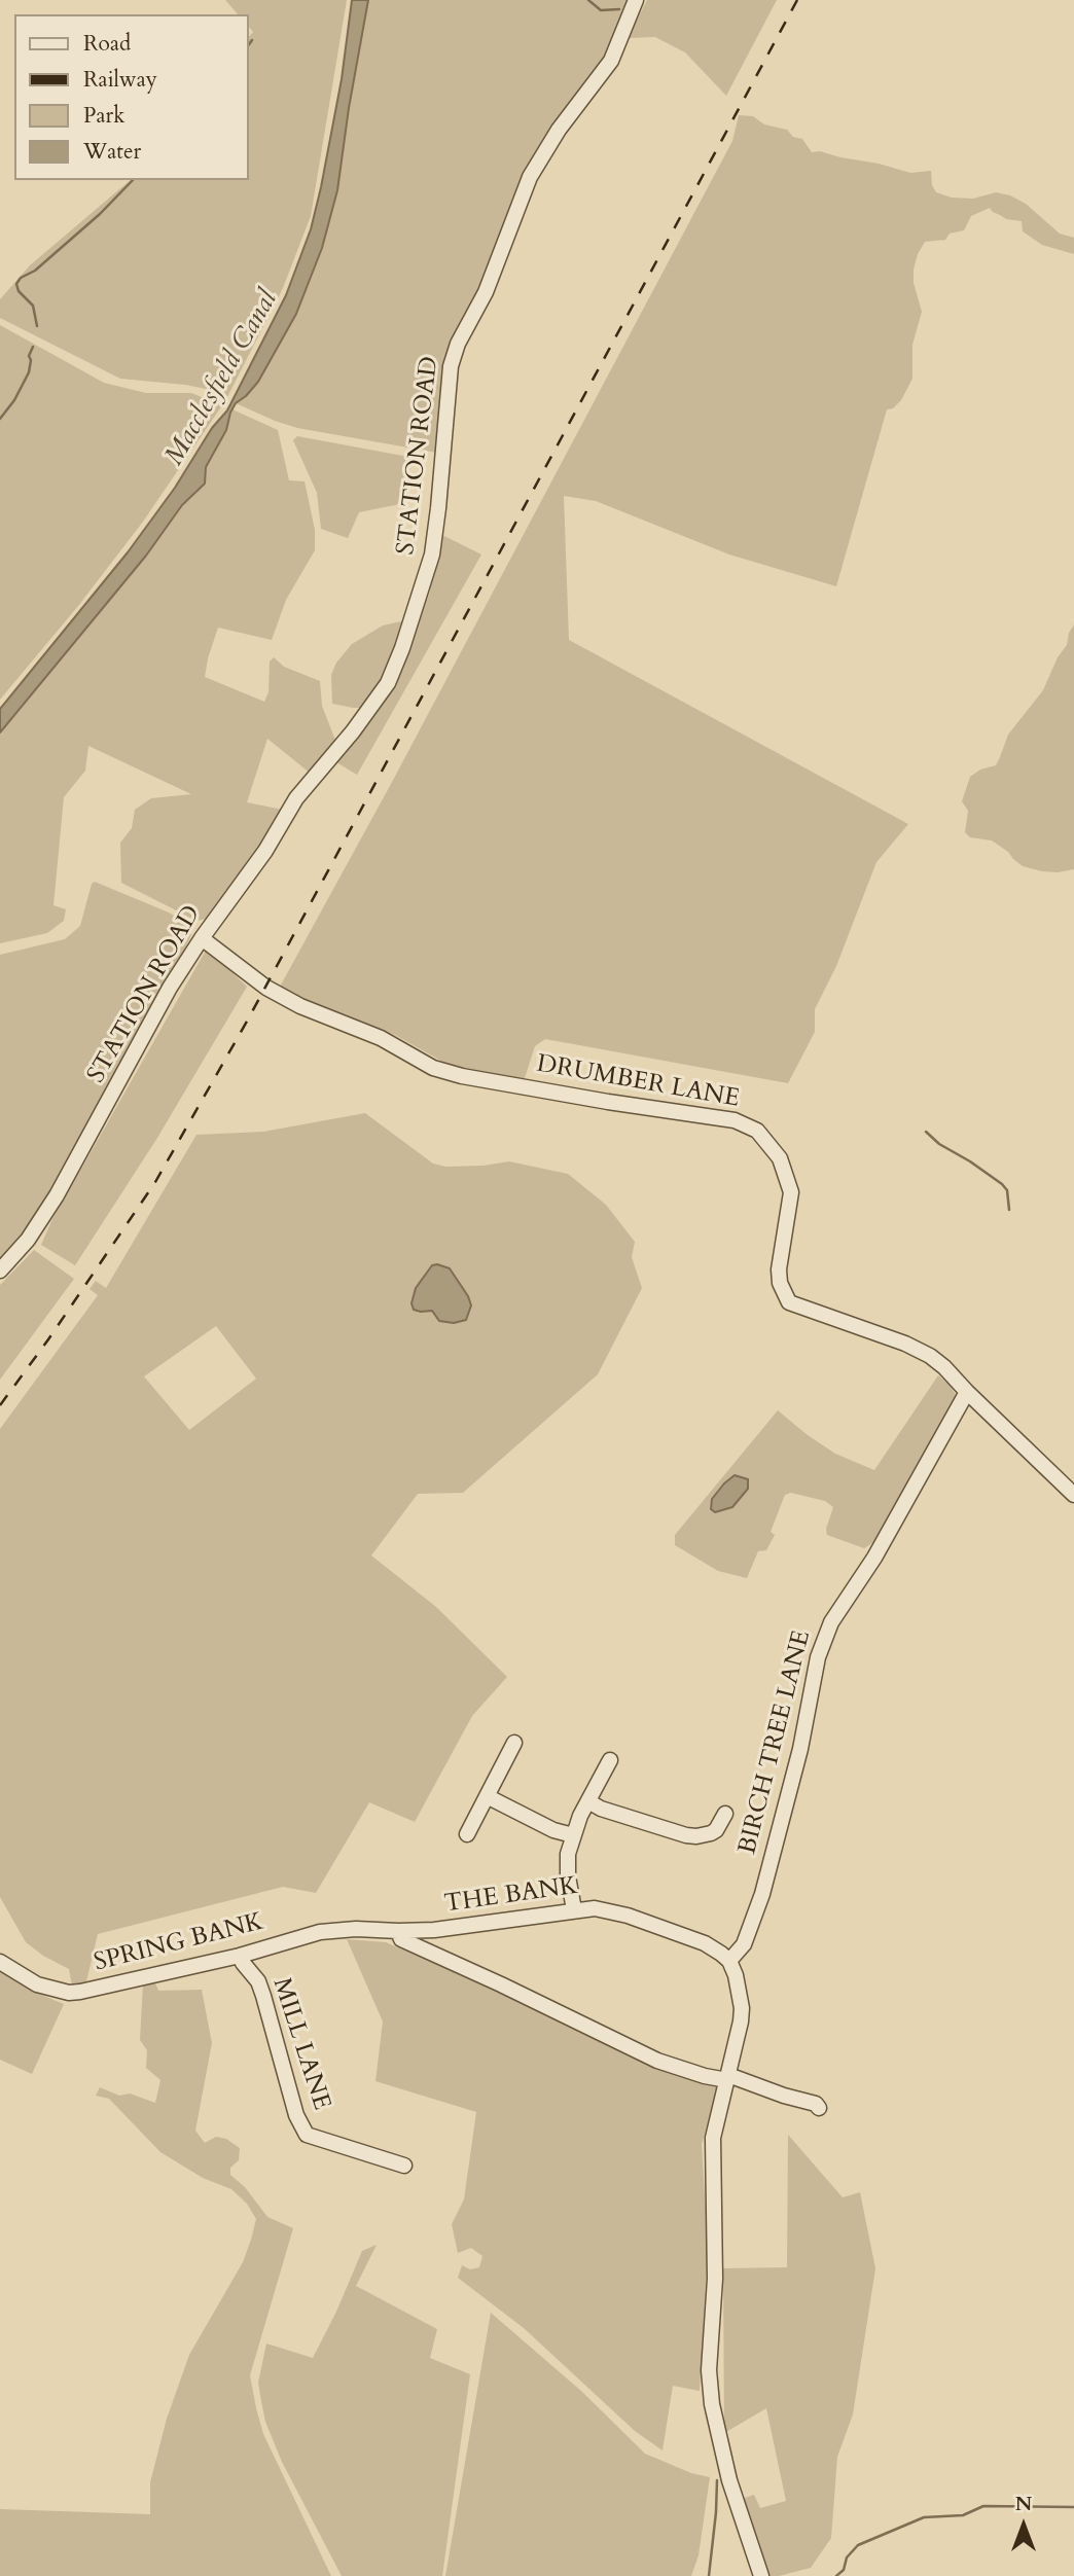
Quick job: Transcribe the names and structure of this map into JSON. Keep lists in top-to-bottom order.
{
  "streets": {
    "street": [
      "STATION ROAD",
      "DRUMBER LANE",
      "BIRCH TREE LANE",
      "THE BANK",
      "SPRING BANK",
      "MILL LANE"
    ]
  },
  "crossings": [
    ["STATION ROAD", "DRUMBER LANE"],
    ["DRUMBER LANE", "BIRCH TREE LANE"],
    ["BIRCH TREE LANE", "THE BANK"],
    ["THE BANK", "SPRING BANK"],
    ["SPRING BANK", "MILL LANE"]
  ],
  "water": ["Macclesfield Canal"],
  "legend": [
    "Road",
    "Railway",
    "Park",
    "Water"
  ],
  "north": "top"
}
